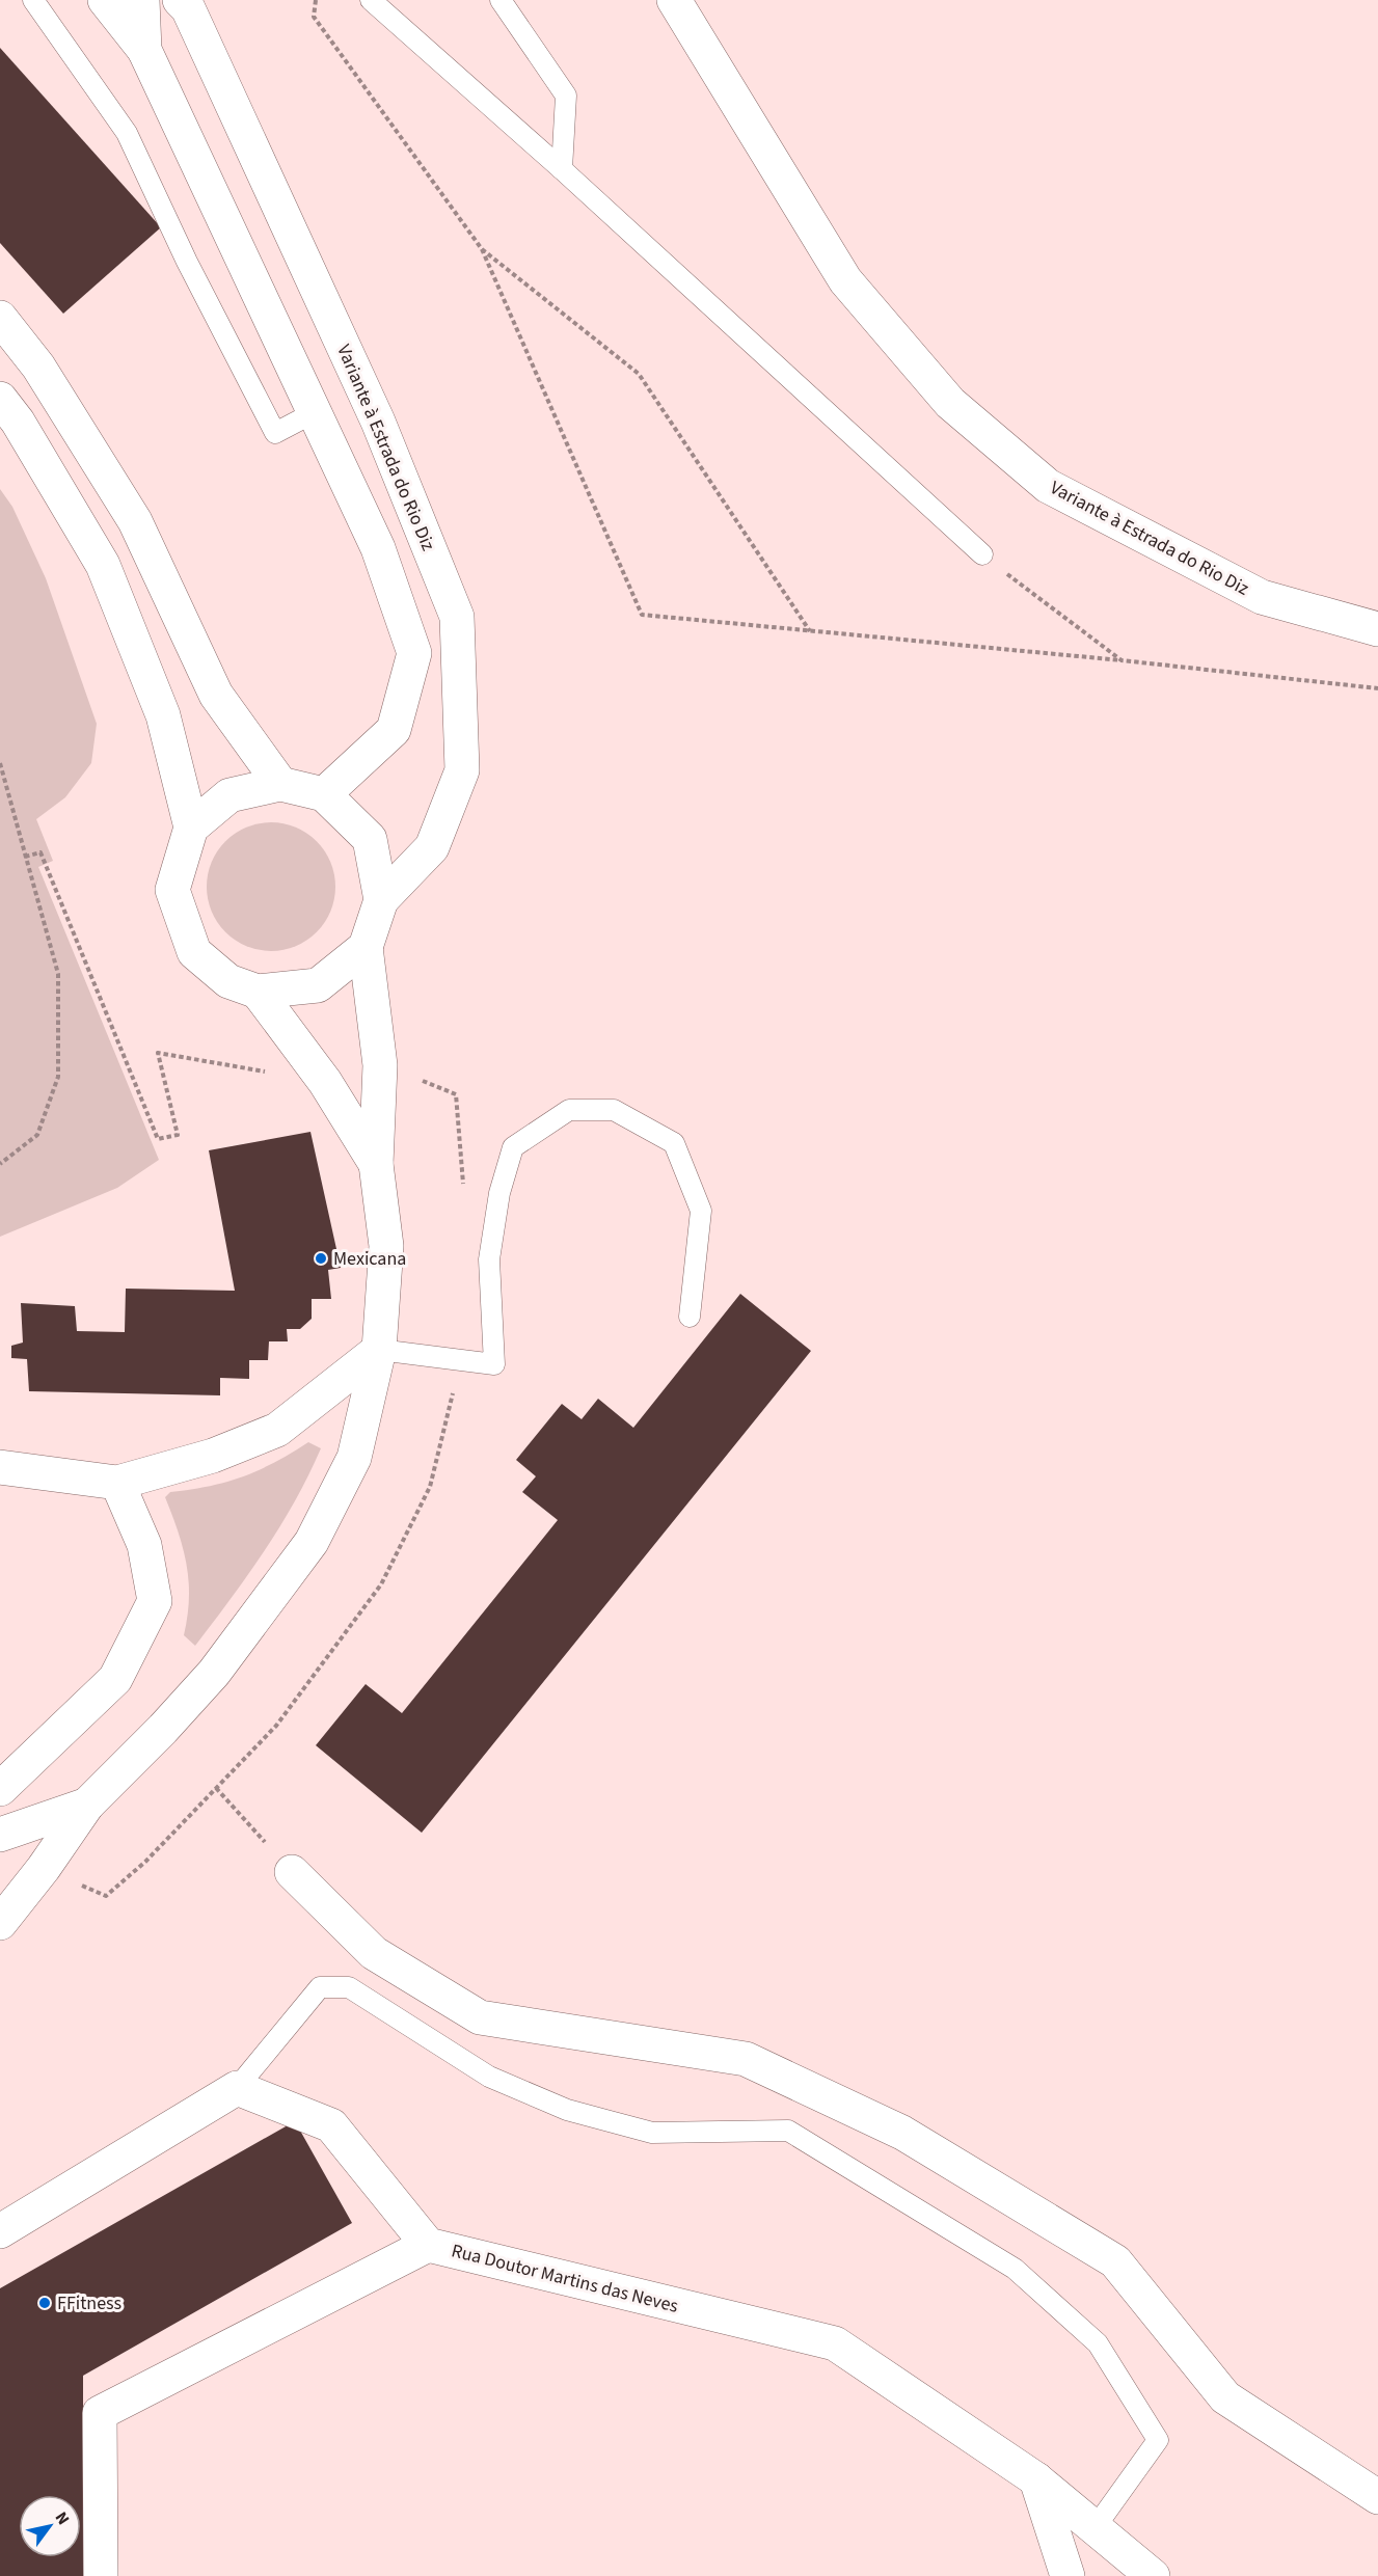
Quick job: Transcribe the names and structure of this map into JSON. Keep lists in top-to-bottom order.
{
  "streets": {
    "street": ["Variante à Estrada do Rio Diz", "Rua Doutor Martins das Neves"]
  },
  "places": ["Mexicana", "FFitness"],
  "north": "top right"
}
